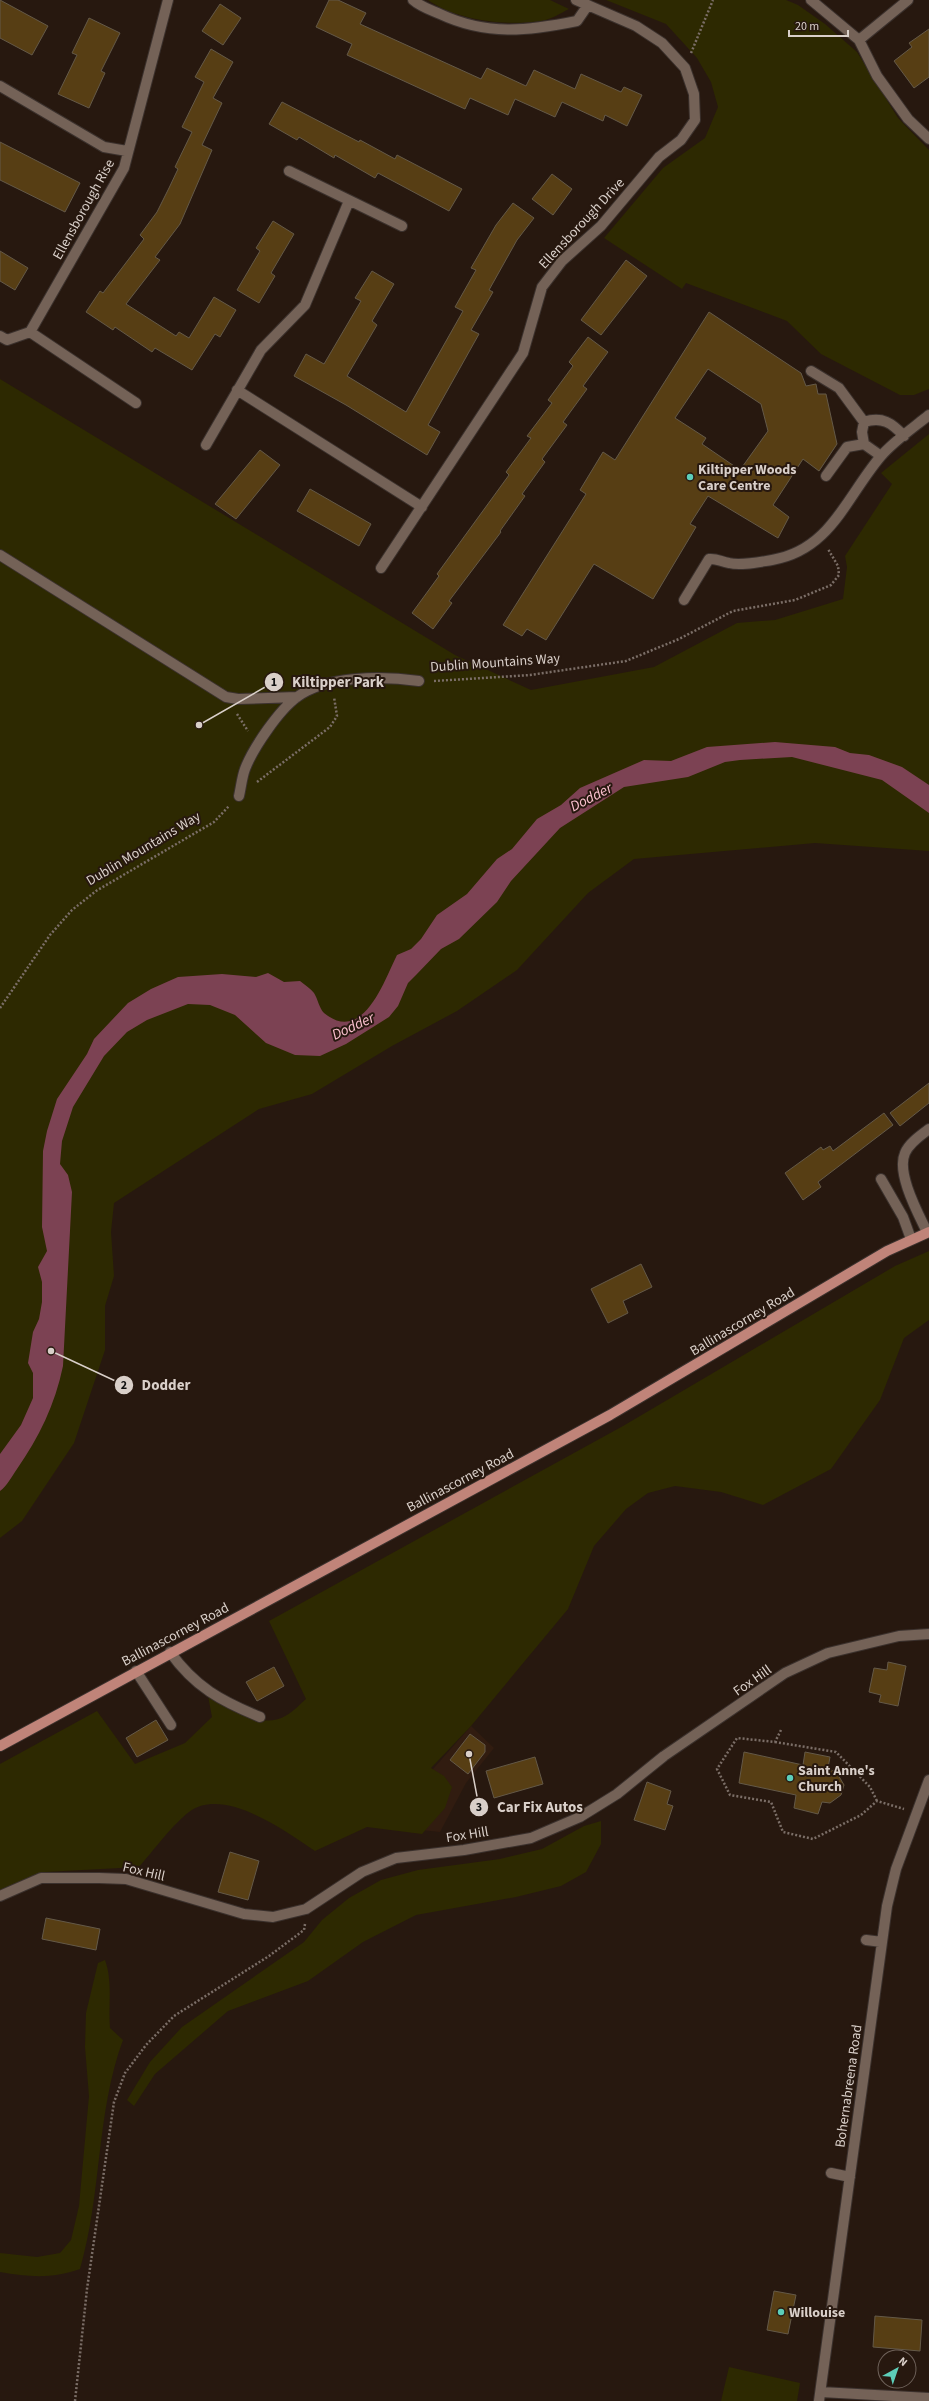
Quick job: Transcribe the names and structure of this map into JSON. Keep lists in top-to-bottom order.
{
  "streets": {
    "main road": ["Ballinascorney Road"],
    "street": [
      "Ellensborough Rise",
      "Ellensborough Drive",
      "Dublin Mountains Way",
      "Fox Hill",
      "Bohernabreena Road"
    ]
  },
  "water": ["Dodder"],
  "places": [
    "Kiltipper Woods Care Centre",
    "Kiltipper Park",
    "Dodder",
    "Car Fix Autos",
    "Saint Anne's Church",
    "Willouise"
  ],
  "scale_bar": "20 m",
  "north": "top right"
}
